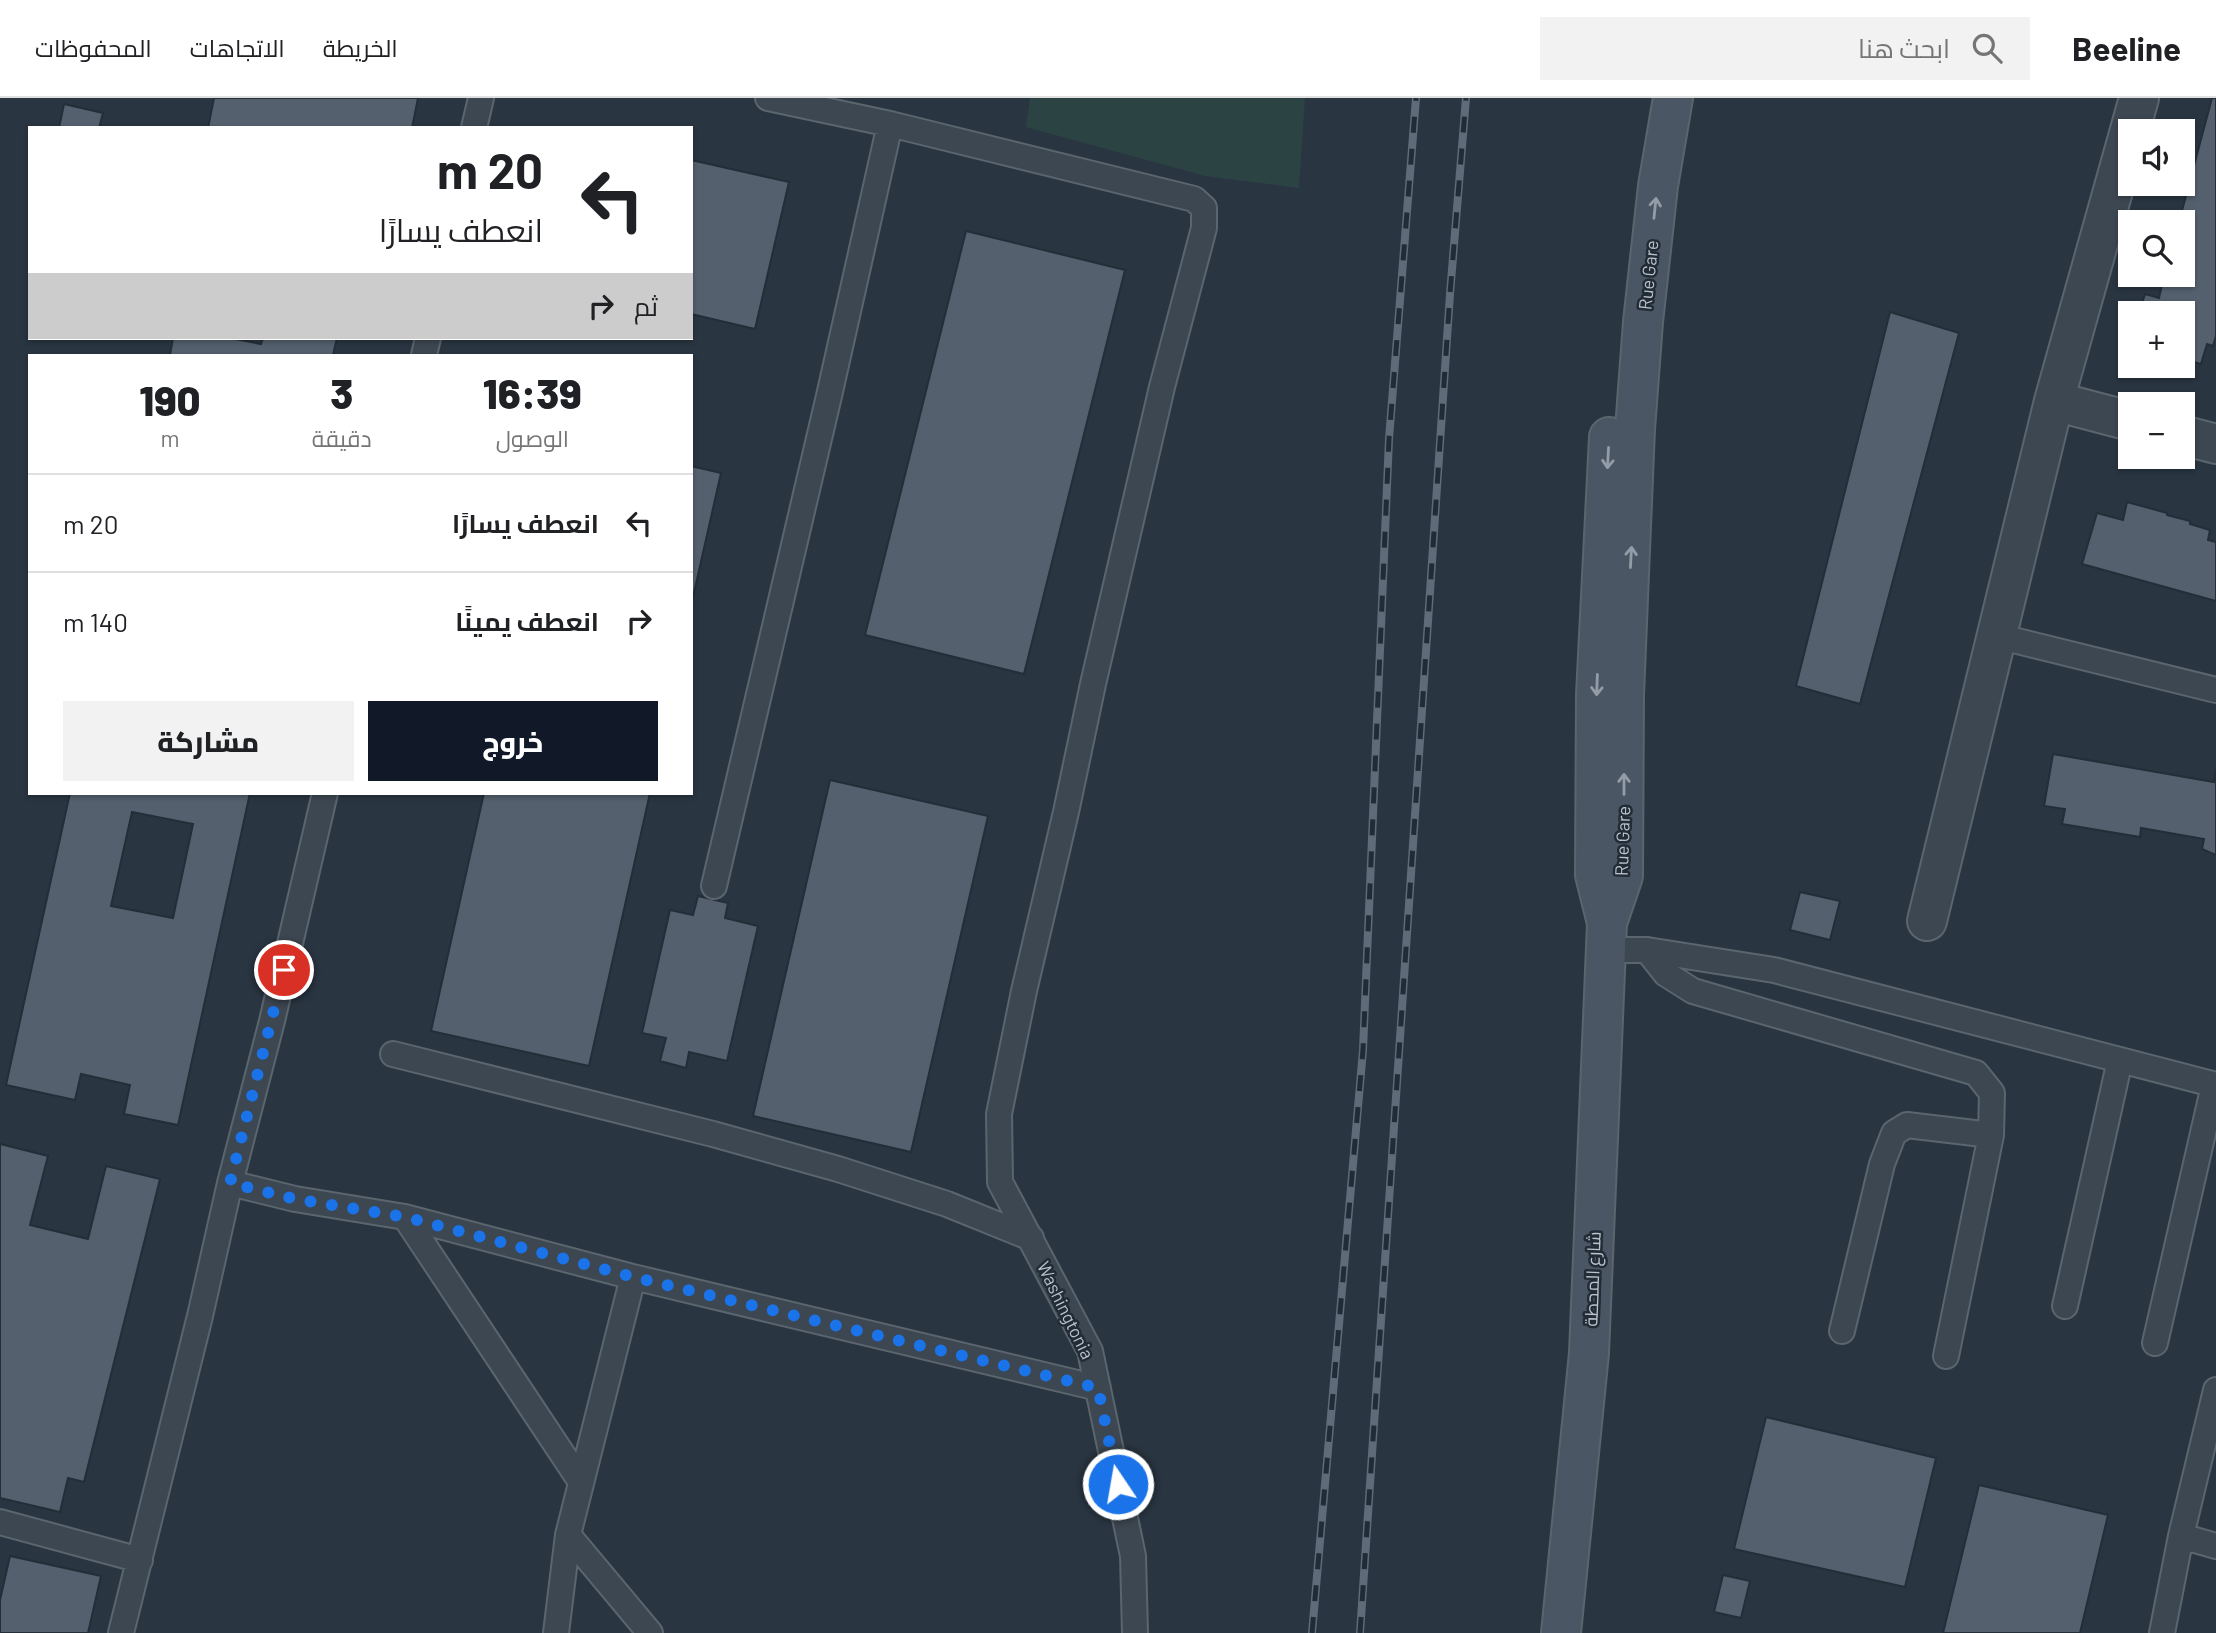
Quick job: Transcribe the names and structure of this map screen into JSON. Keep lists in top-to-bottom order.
{
  "streets": {
    "main road": ["Rue Gare", "شارع المحطة"],
    "lane": ["Washingtonia"]
  },
  "crossings": [
    ["Rue Gare", "شارع المحطة"]
  ],
  "page": {
    "header": "Beeline",
    "search": "ابحث هنا",
    "nav": ["الخريطة", "الاتجاهات", "المحفوظات"],
    "map_buttons": ["+", "−"],
    "turn": ["20 m", "انعطف يسارًا"],
    "then": "ثم",
    "eta": [
      "16:39",
      "الوصول",
      "3",
      "دقيقة",
      "190",
      "m"
    ],
    "list": [
      {
        "name": "انعطف يسارًا",
        "value": "20 m"
      },
      {
        "name": "انعطف يمينًا",
        "value": "140 m"
      }
    ],
    "buttons": ["خروج", "مشاركة"]
  }
}
